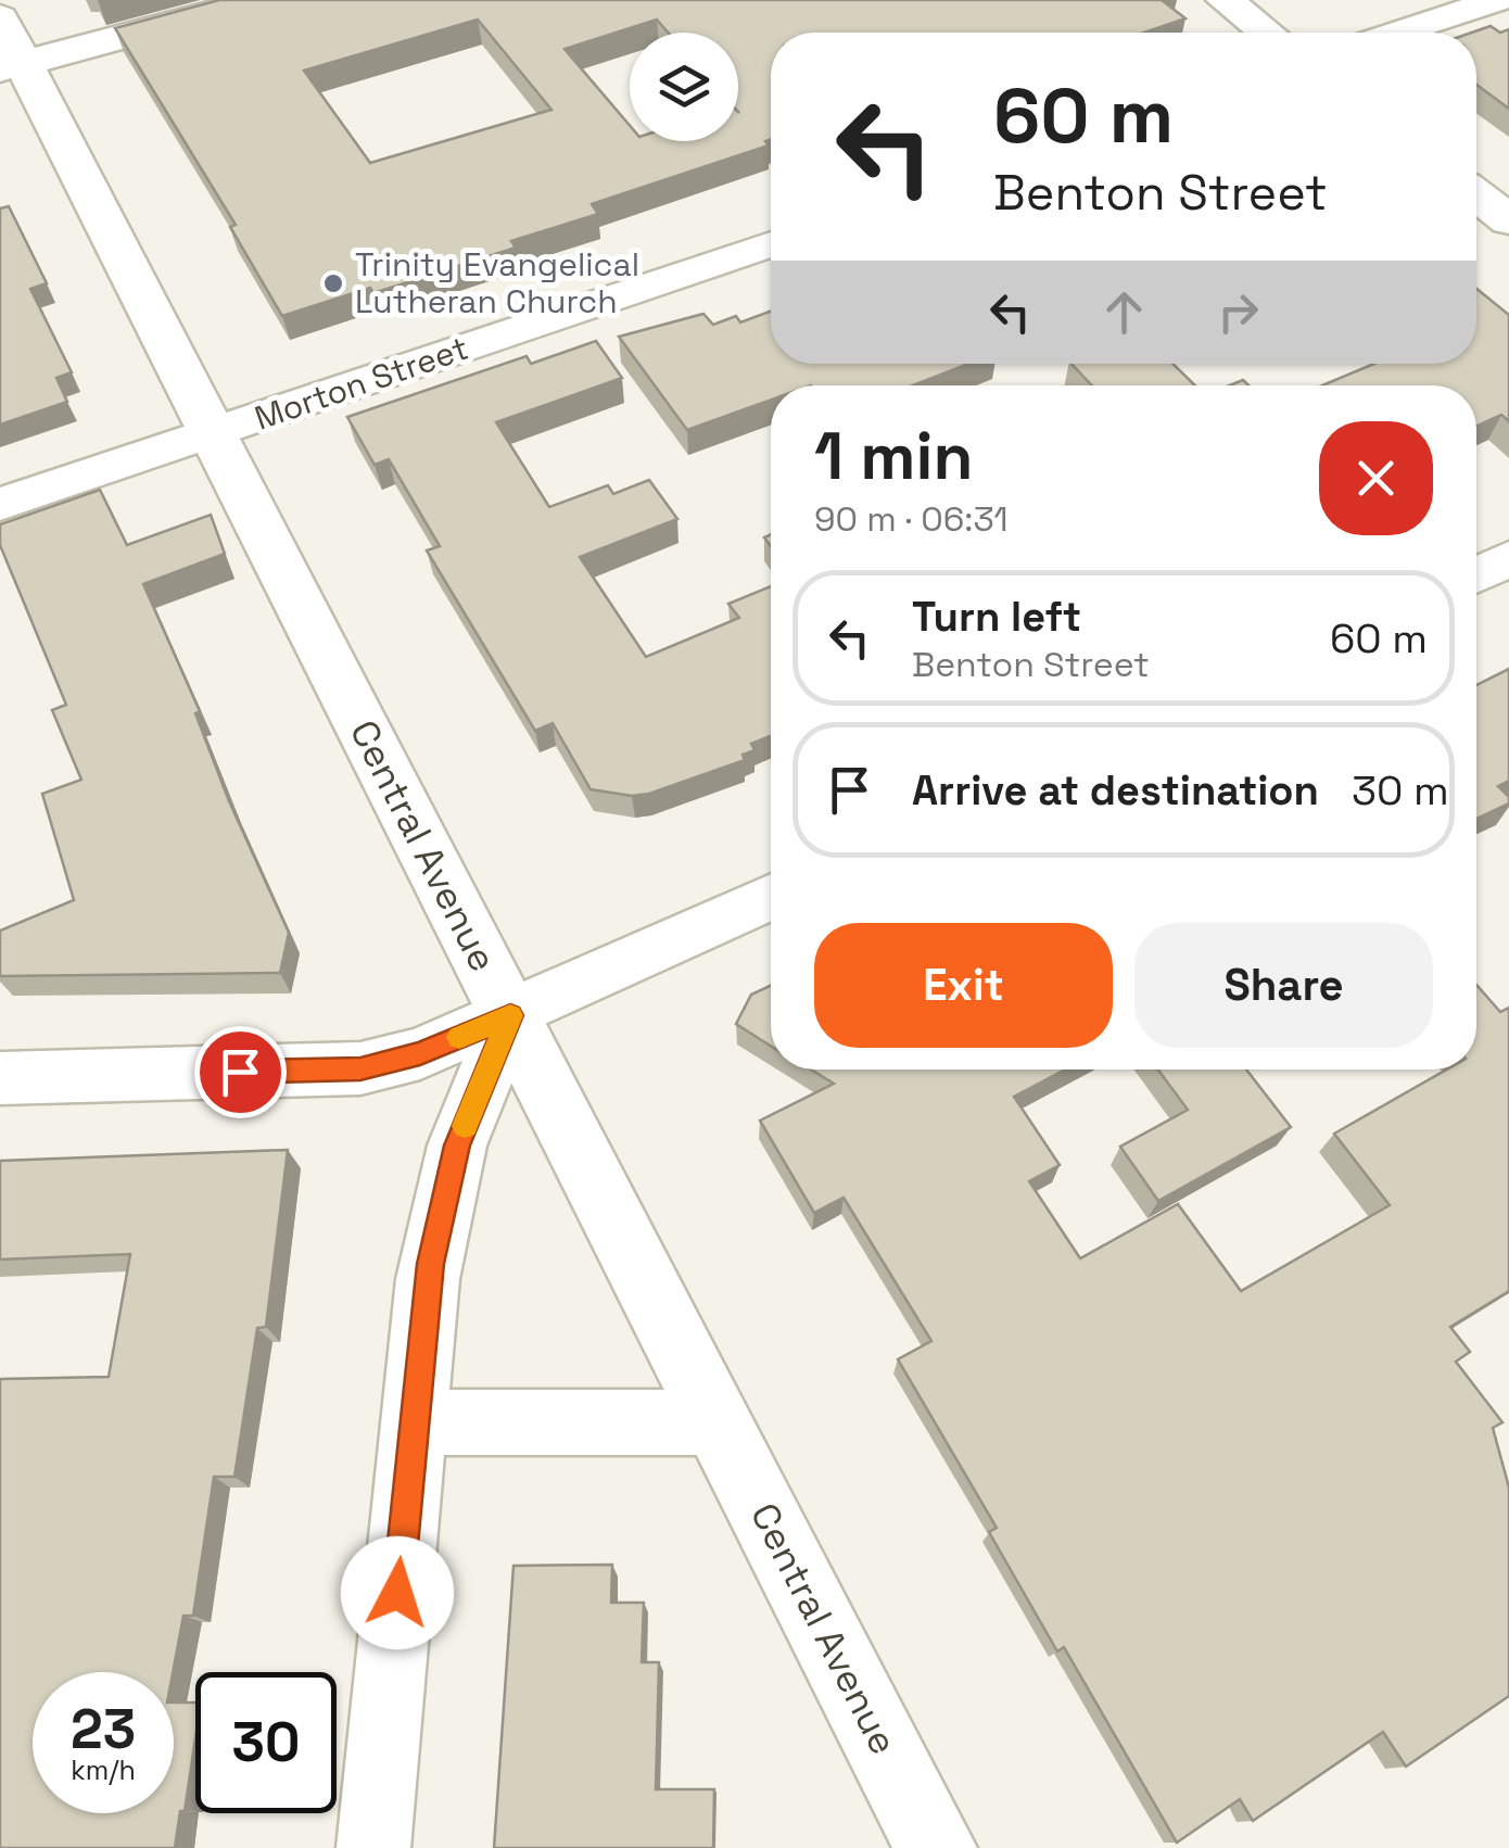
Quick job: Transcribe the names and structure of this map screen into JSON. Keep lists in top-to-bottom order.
{
  "streets": {
    "street": ["Morton Street", "Central Avenue"]
  },
  "crossings": [
    ["Morton Street", "Central Avenue"]
  ],
  "places": ["Trinity Evangelical Lutheran Church"],
  "page": {
    "turn": ["60 m", "Benton Street"],
    "heading": ["1 min", "90 m · 06:31"],
    "list": [
      {
        "name": "Turn left",
        "note": "Benton Street",
        "value": "60 m"
      },
      {
        "name": "Arrive at destination",
        "value": "30 m"
      }
    ],
    "buttons": ["Exit", "Share"],
    "speed": "23 km/h",
    "limit": "30"
  }
}
